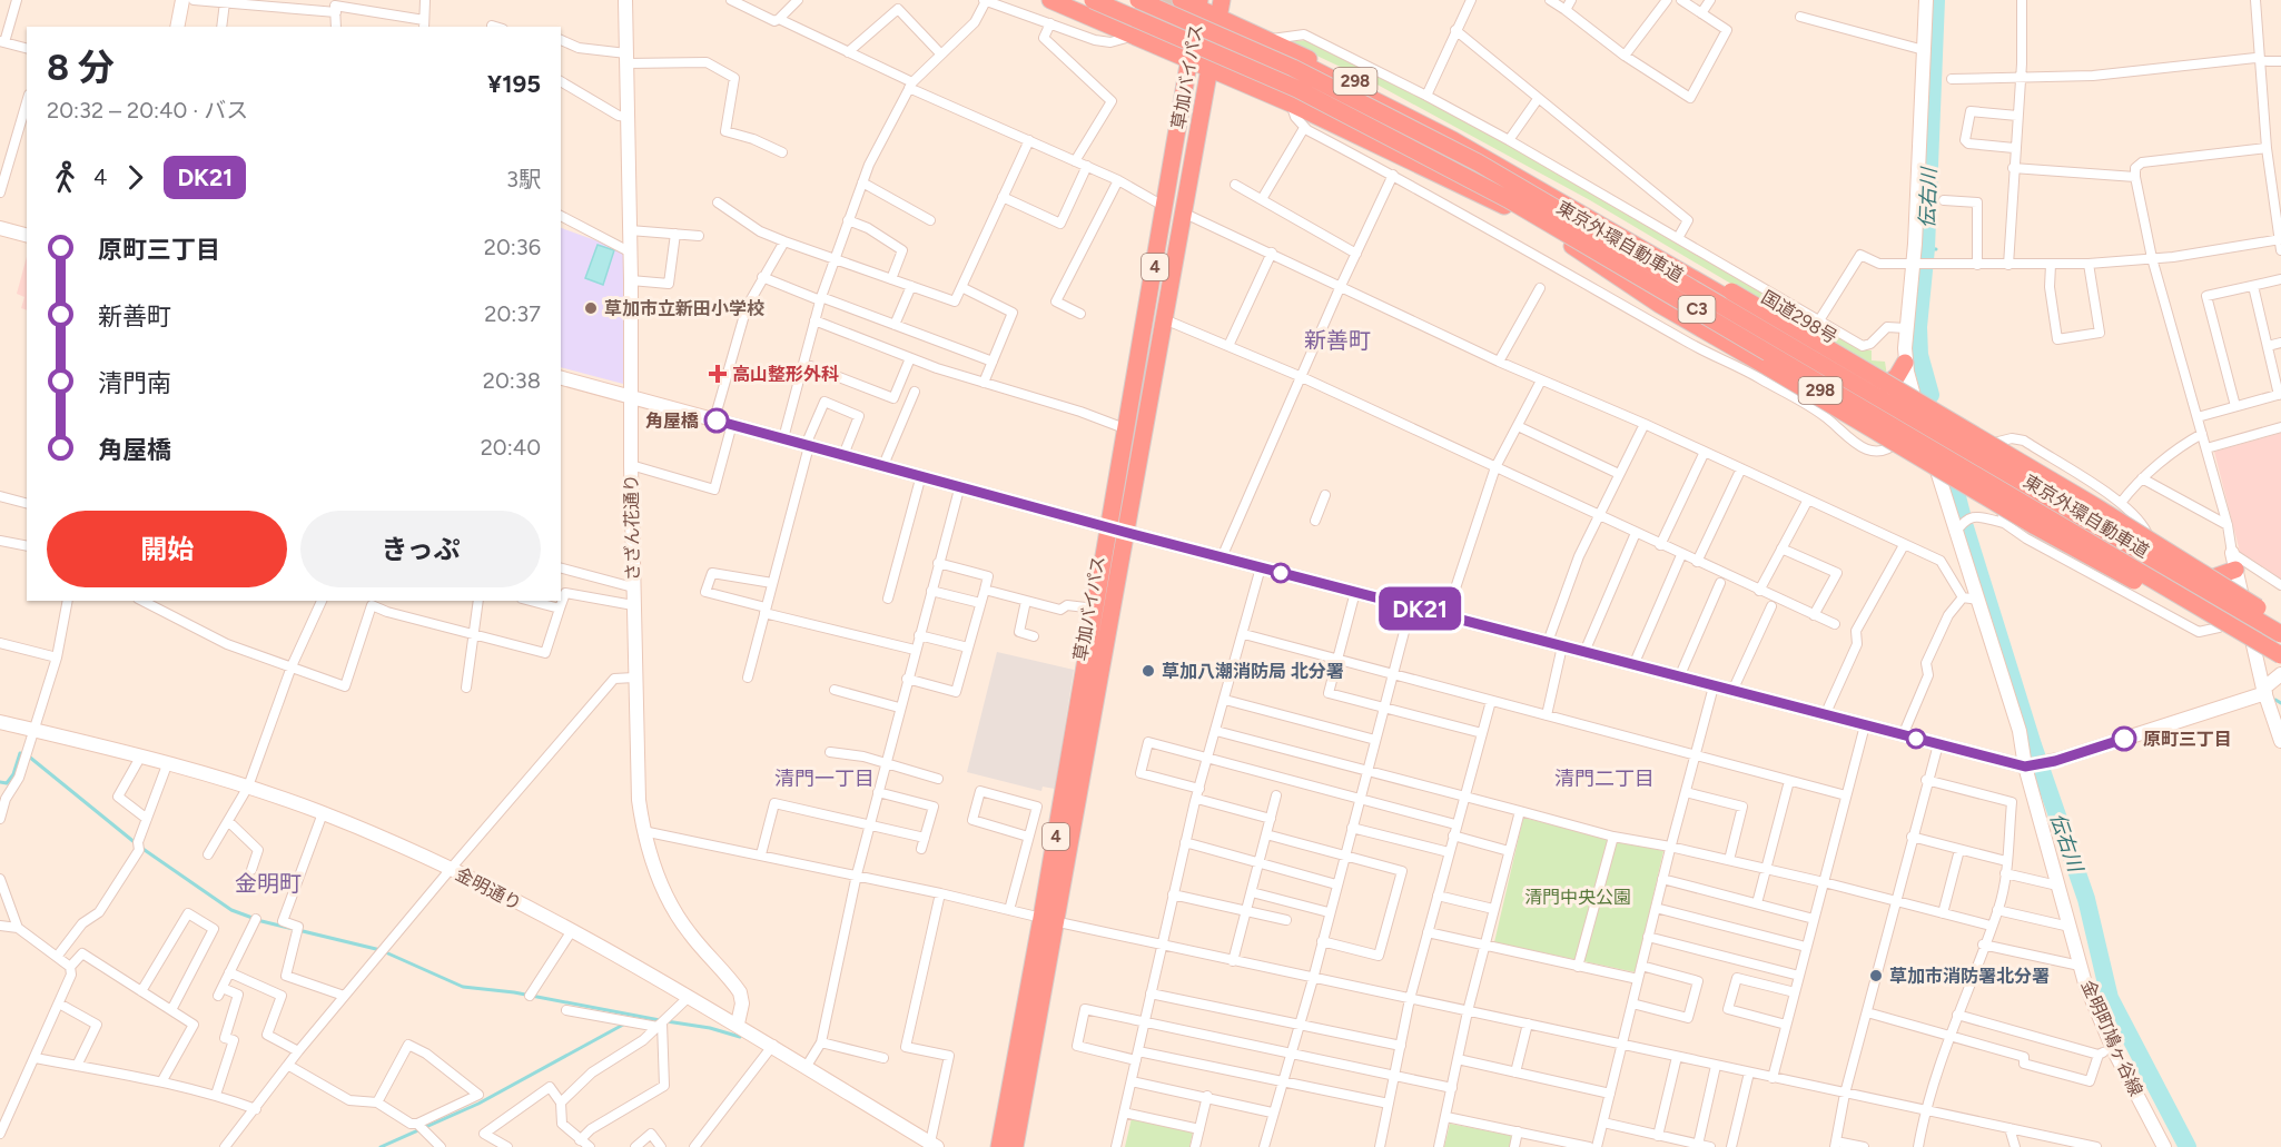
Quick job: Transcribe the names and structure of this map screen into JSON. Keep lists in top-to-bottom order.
{
  "streets": {
    "highway": [
      "草加バイパス",
      "298",
      "東京外環自動車道",
      "4",
      "C3",
      "国道298号"
    ],
    "street": ["さざん花通り", "金明通り", "金明町鳩ヶ谷線"]
  },
  "crossings": [
    ["草加バイパス", "298"],
    ["298", "東京外環自動車道"],
    ["298", "国道298号"],
    ["298", "金明町鳩ヶ谷線"],
    ["国道298号", "金明町鳩ヶ谷線"],
    ["さざん花通り", "金明通り"]
  ],
  "districts": [
    "新善町",
    "清門一丁目",
    "清門二丁目",
    "金明町"
  ],
  "water": ["伝右川"],
  "parks": ["清門中央公園"],
  "places": {
    "other": [
      "草加市立新田小学校",
      "角屋橋",
      "草加八潮消防局 北分署",
      "原町三丁目",
      "草加市消防署北分署"
    ],
    "health": ["高山整形外科"]
  },
  "lines": ["bus line DK21"],
  "page": {
    "on_map": "DK21",
    "heading": ["8 分", "20:32 – 20:40 · バス", "¥195"],
    "legs": ["4", "DK21", "3駅"],
    "list": [
      {
        "name": "原町三丁目",
        "value": "20:36"
      },
      {
        "name": "新善町",
        "value": "20:37"
      },
      {
        "name": "清門南",
        "value": "20:38"
      },
      {
        "name": "角屋橋",
        "value": "20:40"
      }
    ],
    "buttons": ["開始", "きっぷ"]
  }
}
